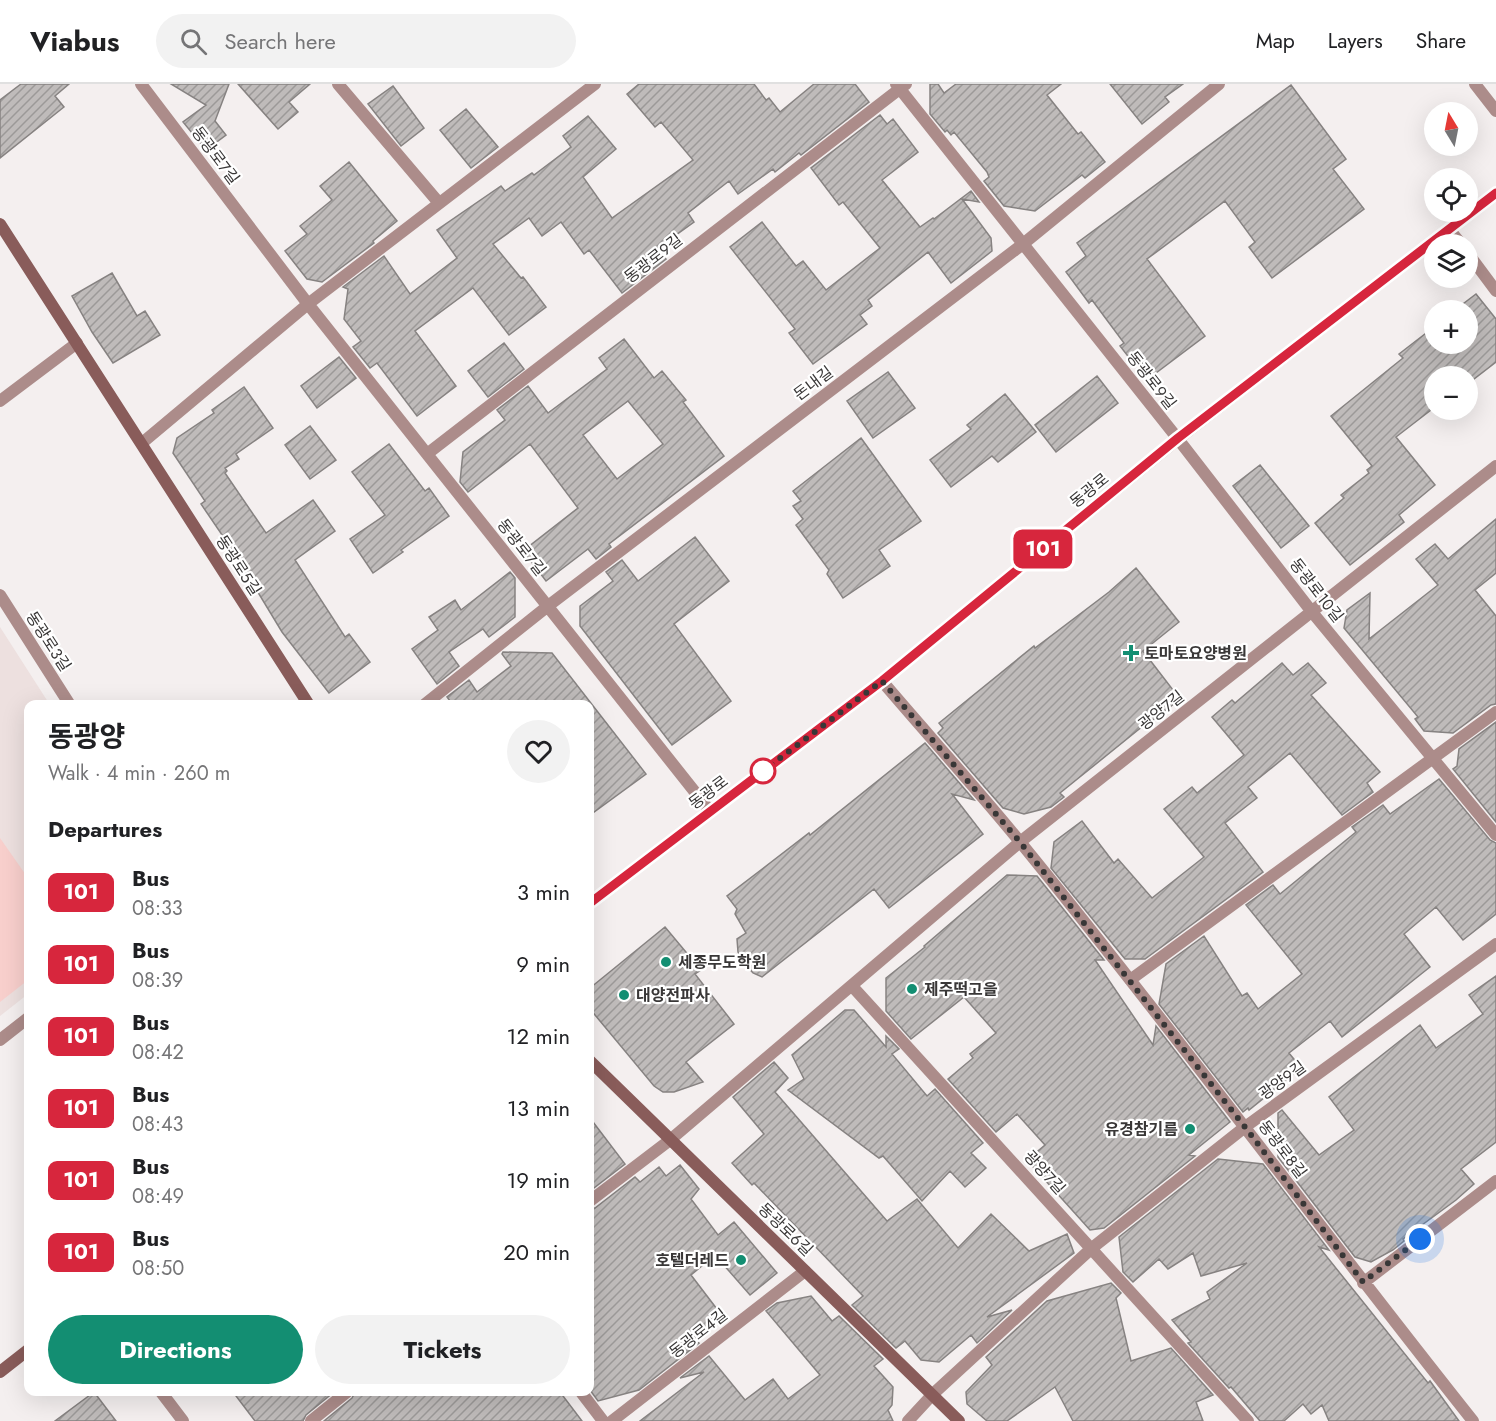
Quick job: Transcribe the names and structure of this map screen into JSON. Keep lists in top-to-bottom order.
{
  "streets": {
    "main road": ["동광로", "동광로5길", "동광로6길"],
    "street": [
      "동광로7길",
      "동광로9길",
      "돈내길",
      "동광로10길",
      "동광로3길",
      "광양7길",
      "광양9길",
      "동광로8길",
      "동광로4길"
    ]
  },
  "crossings": [
    ["동광로7길", "동광로9길"],
    ["동광로7길", "돈내길"],
    ["동광로7길", "동광로"],
    ["동광로9길", "돈내길"],
    ["동광로9길", "동광로"],
    ["동광로9길", "동광로10길"],
    ["동광로", "동광로10길"],
    ["동광로", "동광로8길"],
    ["동광로10길", "광양7길"],
    ["광양7길", "광양9길"],
    ["광양7길", "동광로8길"],
    ["광양7길", "동광로6길"],
    ["광양9길", "동광로8길"],
    ["광양9길", "동광로6길"],
    ["동광로6길", "동광로4길"]
  ],
  "places": {
    "health": ["토마토요양병원"],
    "other": [
      "세종무도학원",
      "제주떡고을",
      "대양전파사",
      "유경참기름",
      "호텔더레드"
    ]
  },
  "lines": ["bus line 101"],
  "north": "top",
  "page": {
    "header": "Viabus",
    "search": "Search here",
    "nav": ["Map", "Layers", "Share"],
    "on_map": "101",
    "map_buttons": ["+", "−"],
    "heading": [
      ["동광양", "Walk · 4 min · 260 m"],
      "Departures"
    ],
    "list": [
      {
        "mark": "101",
        "name": "Bus",
        "note": "08:33",
        "value": "3 min"
      },
      {
        "mark": "101",
        "name": "Bus",
        "note": "08:39",
        "value": "9 min"
      },
      {
        "mark": "101",
        "name": "Bus",
        "note": "08:42",
        "value": "12 min"
      },
      {
        "mark": "101",
        "name": "Bus",
        "note": "08:43",
        "value": "13 min"
      },
      {
        "mark": "101",
        "name": "Bus",
        "note": "08:49",
        "value": "19 min"
      },
      {
        "mark": "101",
        "name": "Bus",
        "note": "08:50",
        "value": "20 min"
      }
    ],
    "buttons": ["Directions", "Tickets"]
  }
}
